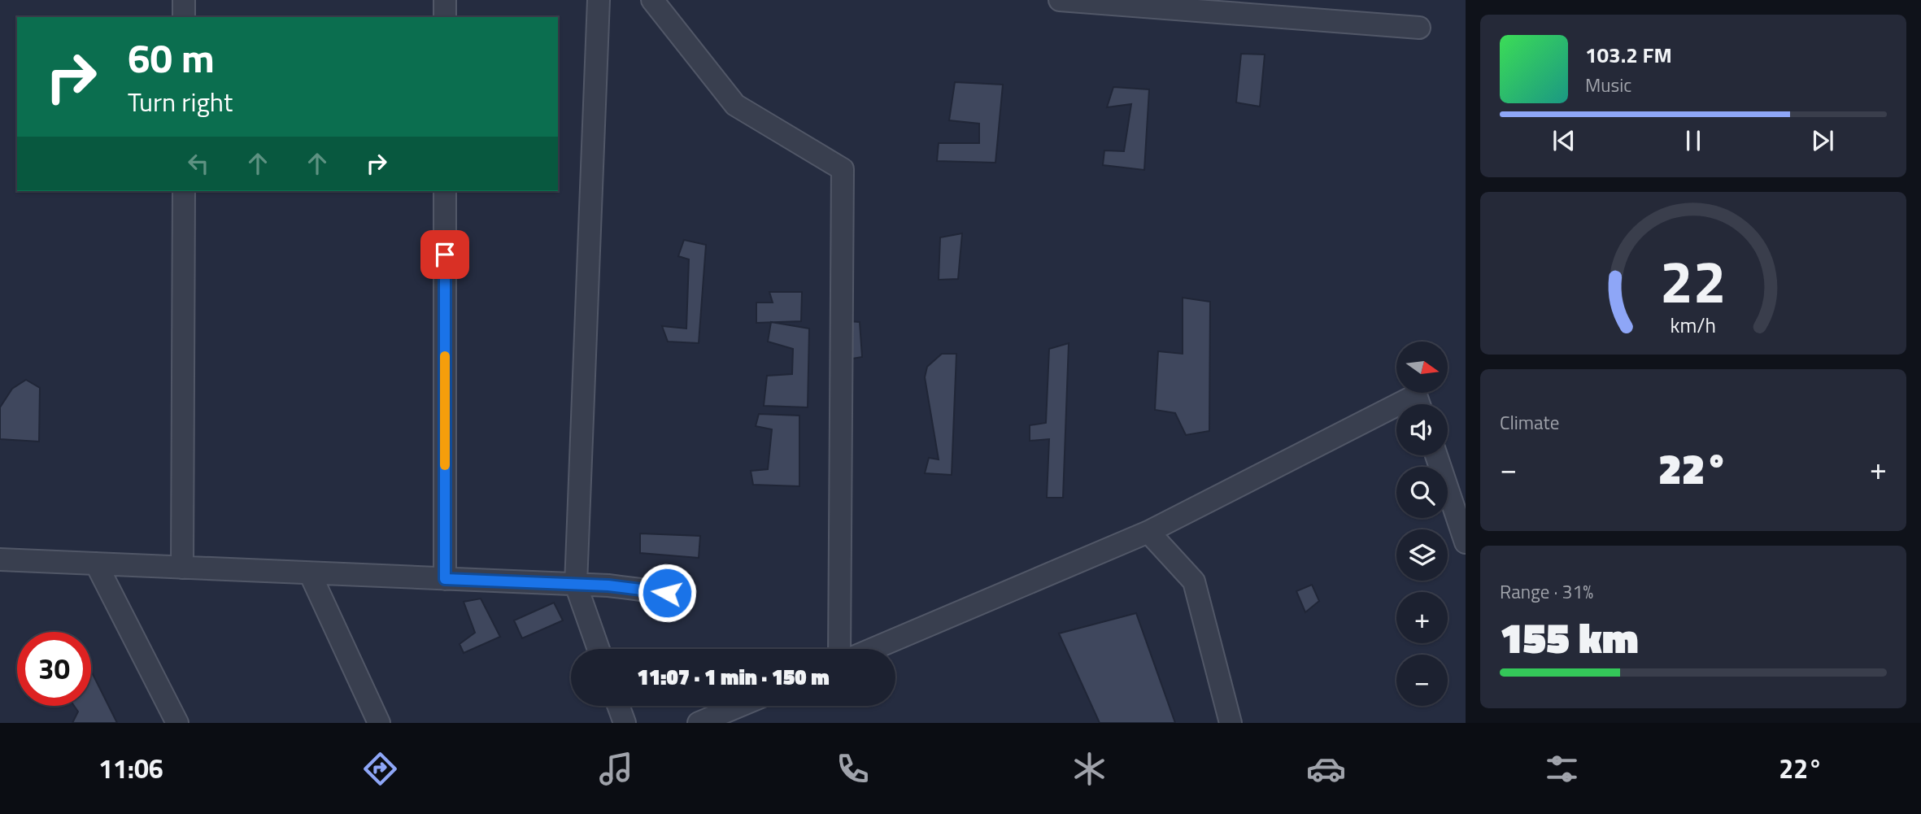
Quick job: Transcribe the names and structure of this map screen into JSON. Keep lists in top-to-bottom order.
{
  "north": "right",
  "page": {
    "turn": ["60 m", "Turn right"],
    "song": ["103.2 FM", "Music"],
    "map_buttons": ["+", "−"],
    "tile": [
      "Climate",
      ["Range · 31%", "155 km"]
    ],
    "heat": ["−", "22°", "+"],
    "limit": "30",
    "trip": "11:07 · 1 min · 150 m",
    "tabs": ["11:06", "22°"],
    "gauge": ["22", "km/h"]
  }
}
